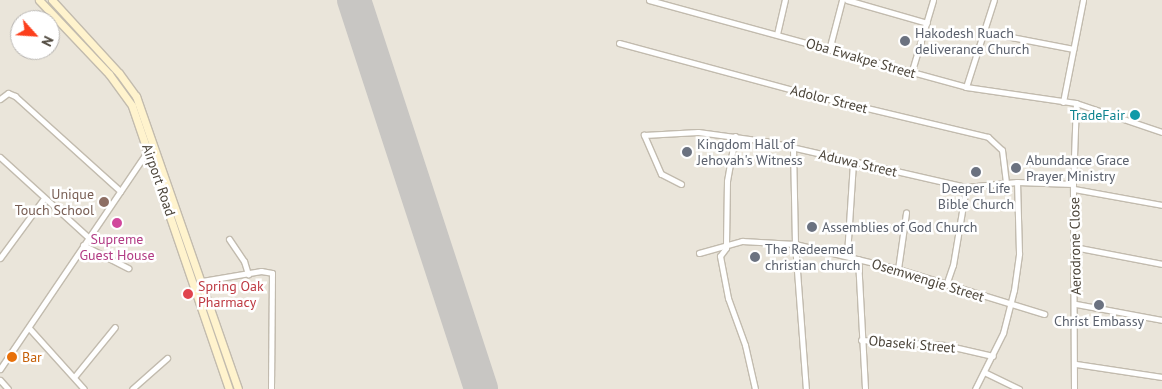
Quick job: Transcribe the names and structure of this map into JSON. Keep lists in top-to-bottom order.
{
  "streets": {
    "main road": ["Airport Road"],
    "street": [
      "Oba Ewakpe Street",
      "Adolor Street",
      "Aduwa Street",
      "Aerodrone Close",
      "Osemwengie Street",
      "Obaseki Street"
    ]
  },
  "crossings": [
    ["Oba Ewakpe Street", "Aerodrone Close"],
    ["Adolor Street", "Aduwa Street"],
    ["Aduwa Street", "Aerodrone Close"]
  ],
  "places": [
    "Hakodesh Ruach deliverance Church",
    "TradeFair",
    "Kingdom Hall of Jehovah's Witness",
    "Abundance Grace Prayer Ministry",
    "Deeper Life Bible Church",
    "Unique Touch School",
    "Supreme Guest House",
    "Assemblies of God Church",
    "The Redeemed christian church",
    "Spring Oak Pharmacy",
    "Christ Embassy",
    "Bar"
  ],
  "north": "bottom right"
}
